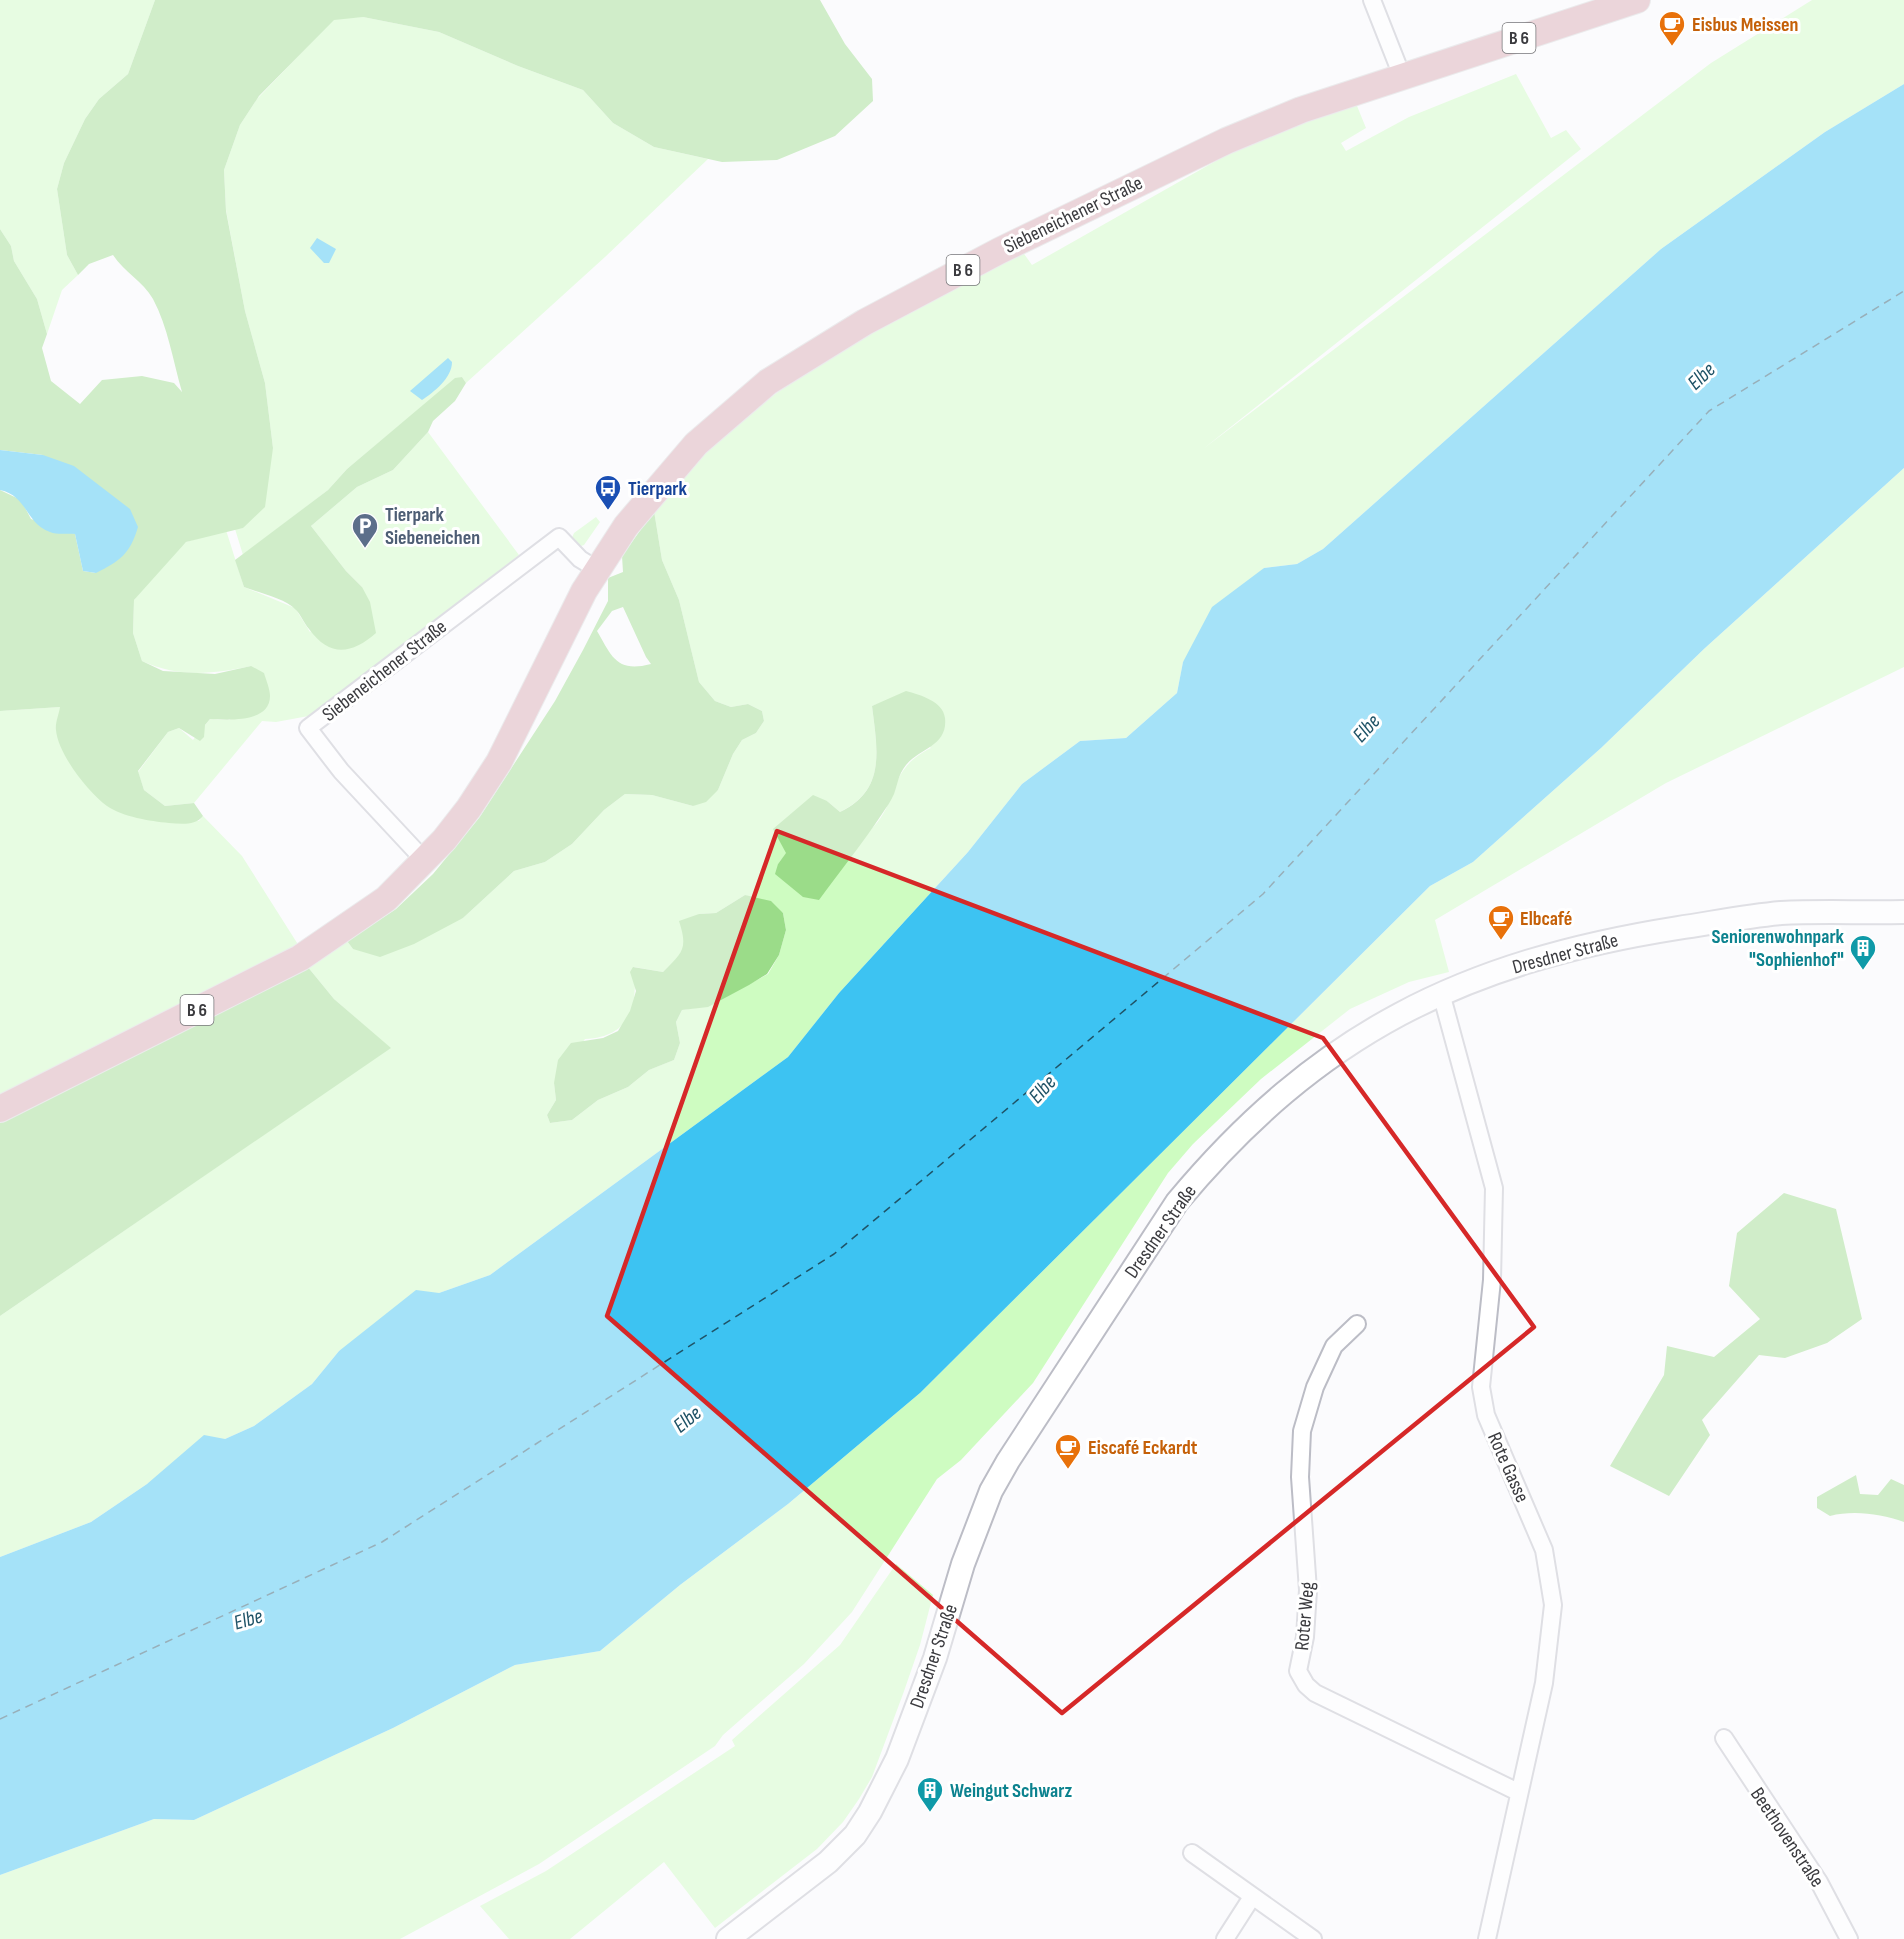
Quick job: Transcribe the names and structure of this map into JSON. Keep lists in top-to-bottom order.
{
  "streets": {
    "main road": ["B 6", "Siebeneichener Straße", "Dresdner Straße"],
    "street": ["Rote Gasse", "Roter Weg", "Beethovenstraße"]
  },
  "crossings": [
    ["Dresdner Straße", "Rote Gasse"],
    ["Rote Gasse", "Roter Weg"]
  ],
  "water": ["Elbe"],
  "places": {
    "cafe": ["Eisbus Meissen", "Elbcafé", "Eiscafé Eckardt"],
    "bus stop": ["Tierpark"],
    "parking": ["Tierpark Siebeneichen"],
    "building": ["Seniorenwohnpark \"Sophienhof\"", "Weingut Schwarz"]
  }
}
